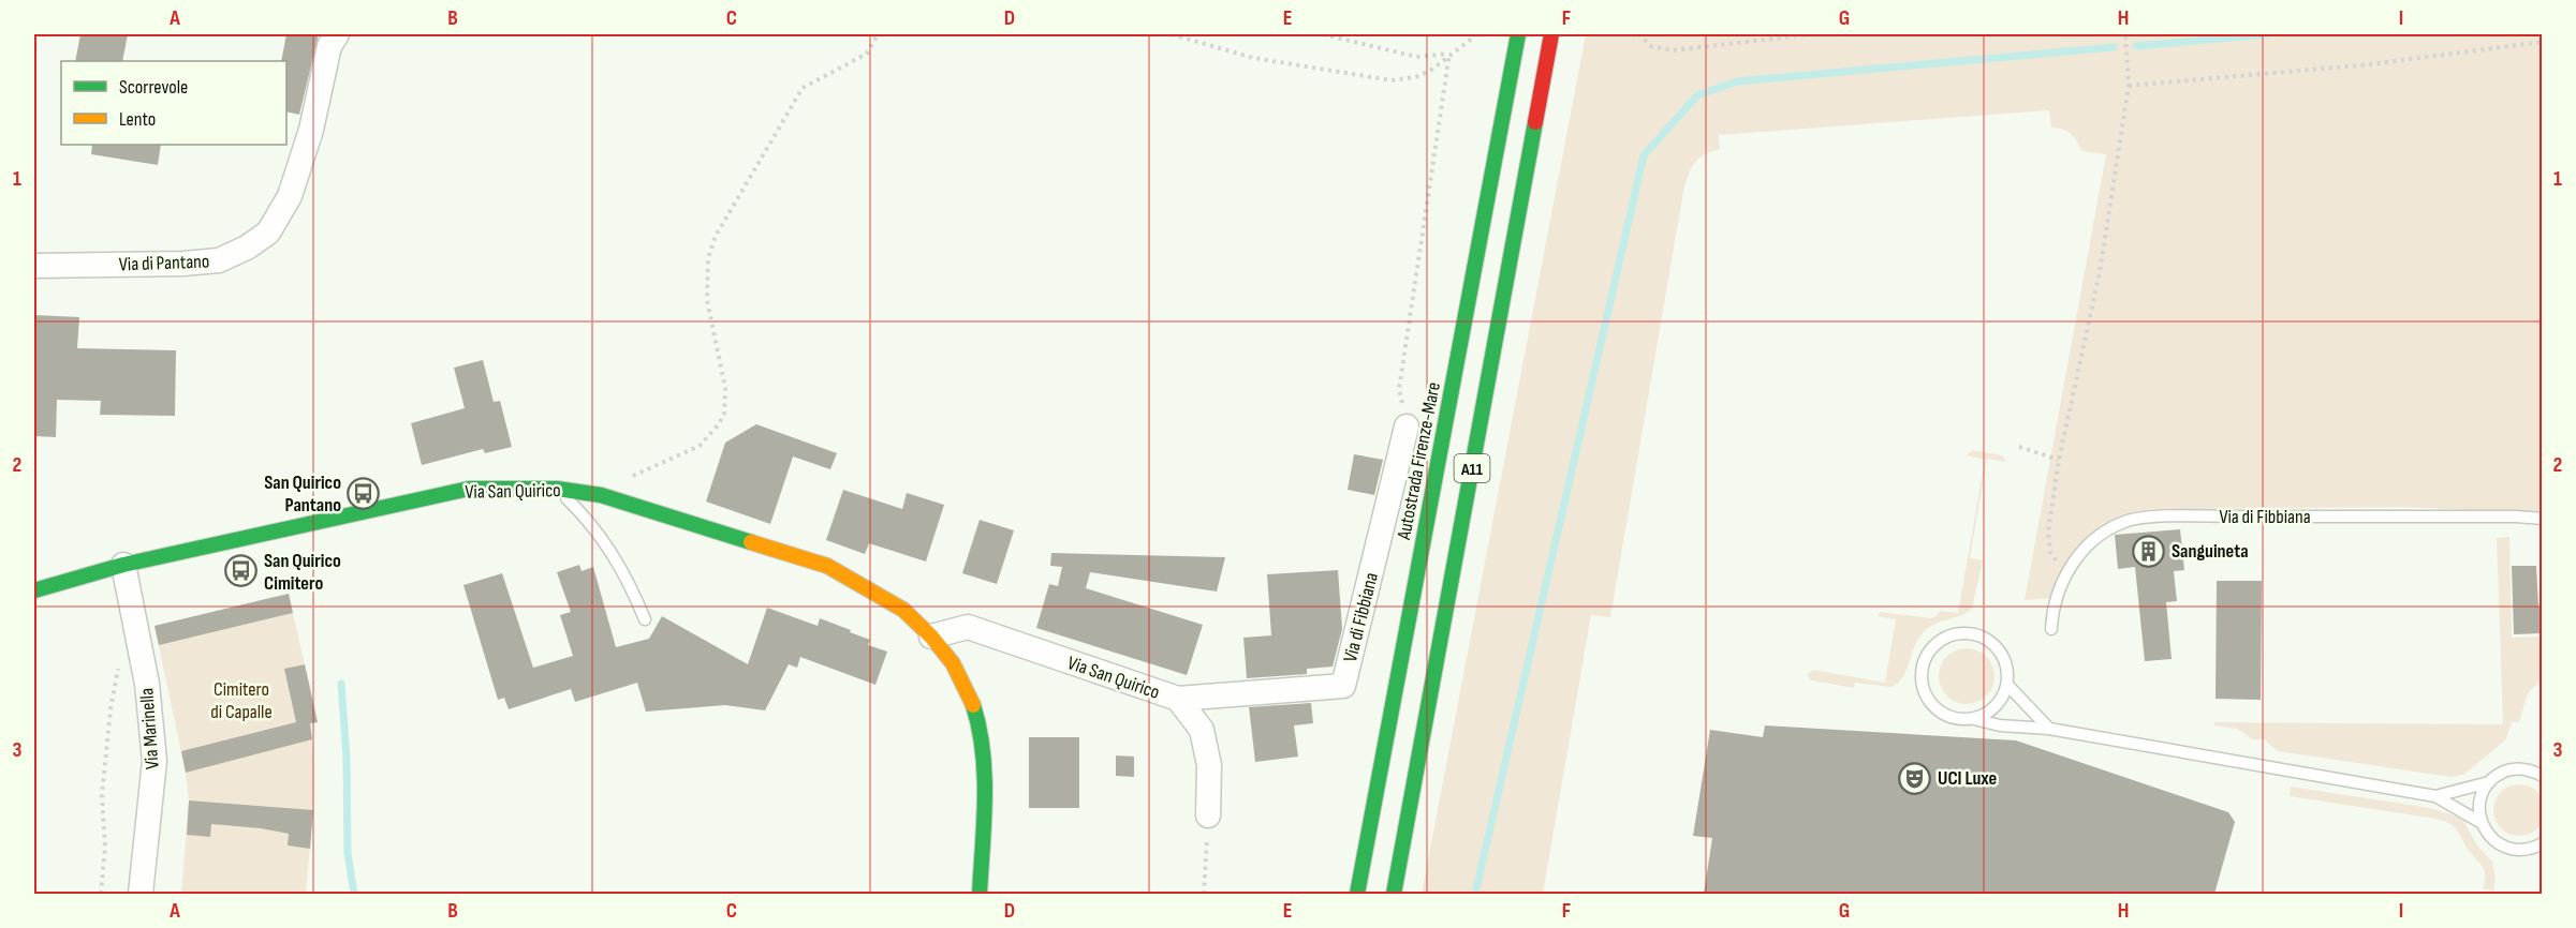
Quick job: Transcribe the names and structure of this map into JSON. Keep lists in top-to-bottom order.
{
  "streets": {
    "main road": ["Autostrada Firenze-Mare", "A11", "Via San Quirico"],
    "street": ["Via di Pantano", "Via di Fibbiana", "Via Marinella"]
  },
  "crossings": [
    ["Via San Quirico", "Via di Fibbiana"],
    ["Via San Quirico", "Via Marinella"]
  ],
  "parks": ["Cimitero di Capalle"],
  "places": {
    "bus stop": ["San Quirico Pantano", "San Quirico Cimitero"],
    "building": ["Sanguineta"],
    "theatre": ["UCI Luxe"]
  },
  "legend": ["Scorrevole", "Lento"],
  "grid": {
    "columns": [
      "A",
      "B",
      "C",
      "D",
      "E",
      "F",
      "G",
      "H",
      "I"
    ],
    "rows": ["1", "2", "3"]
  }
}
